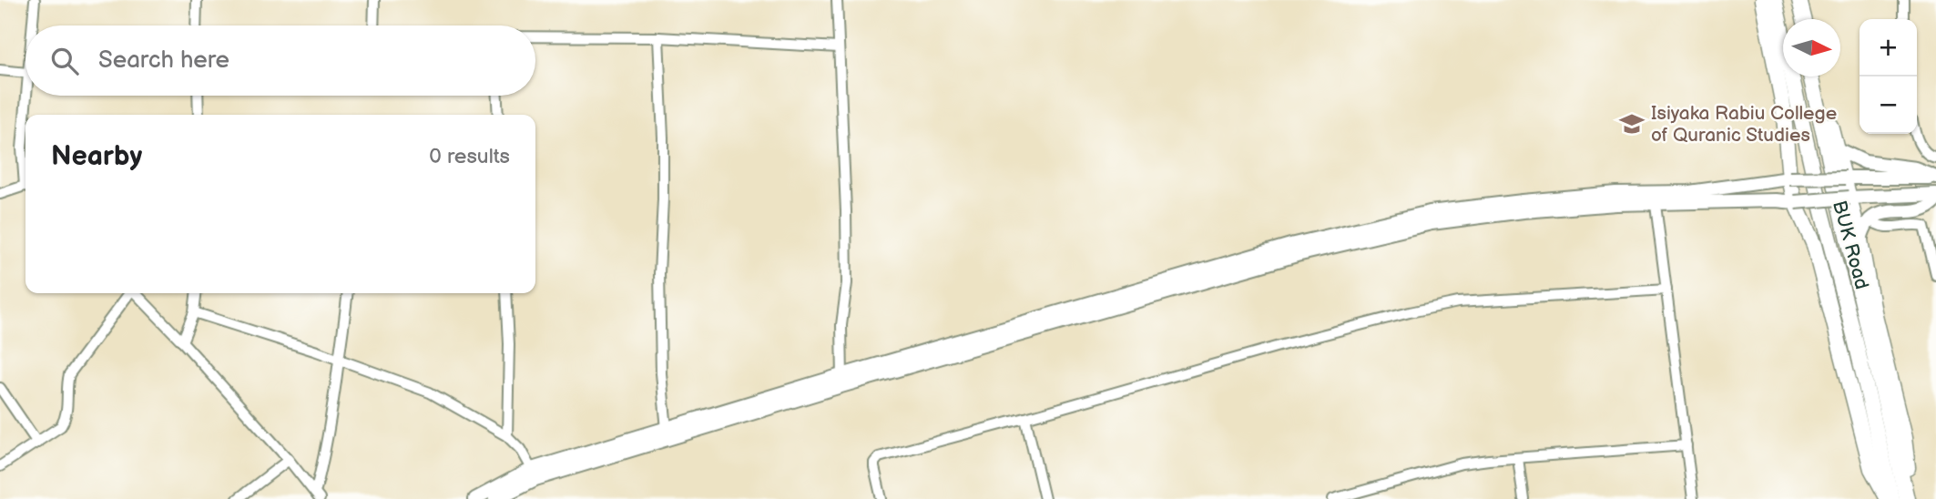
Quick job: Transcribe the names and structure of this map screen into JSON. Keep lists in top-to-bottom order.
{
  "streets": {
    "main road": ["BUK Road"]
  },
  "places": {
    "school or university": ["Isiyaka Rabiu College of Quranic Studies"]
  },
  "north": "right",
  "page": {
    "map_buttons": ["+", "−"],
    "search": "Search here",
    "heading": ["Nearby", "0 results"]
  }
}
